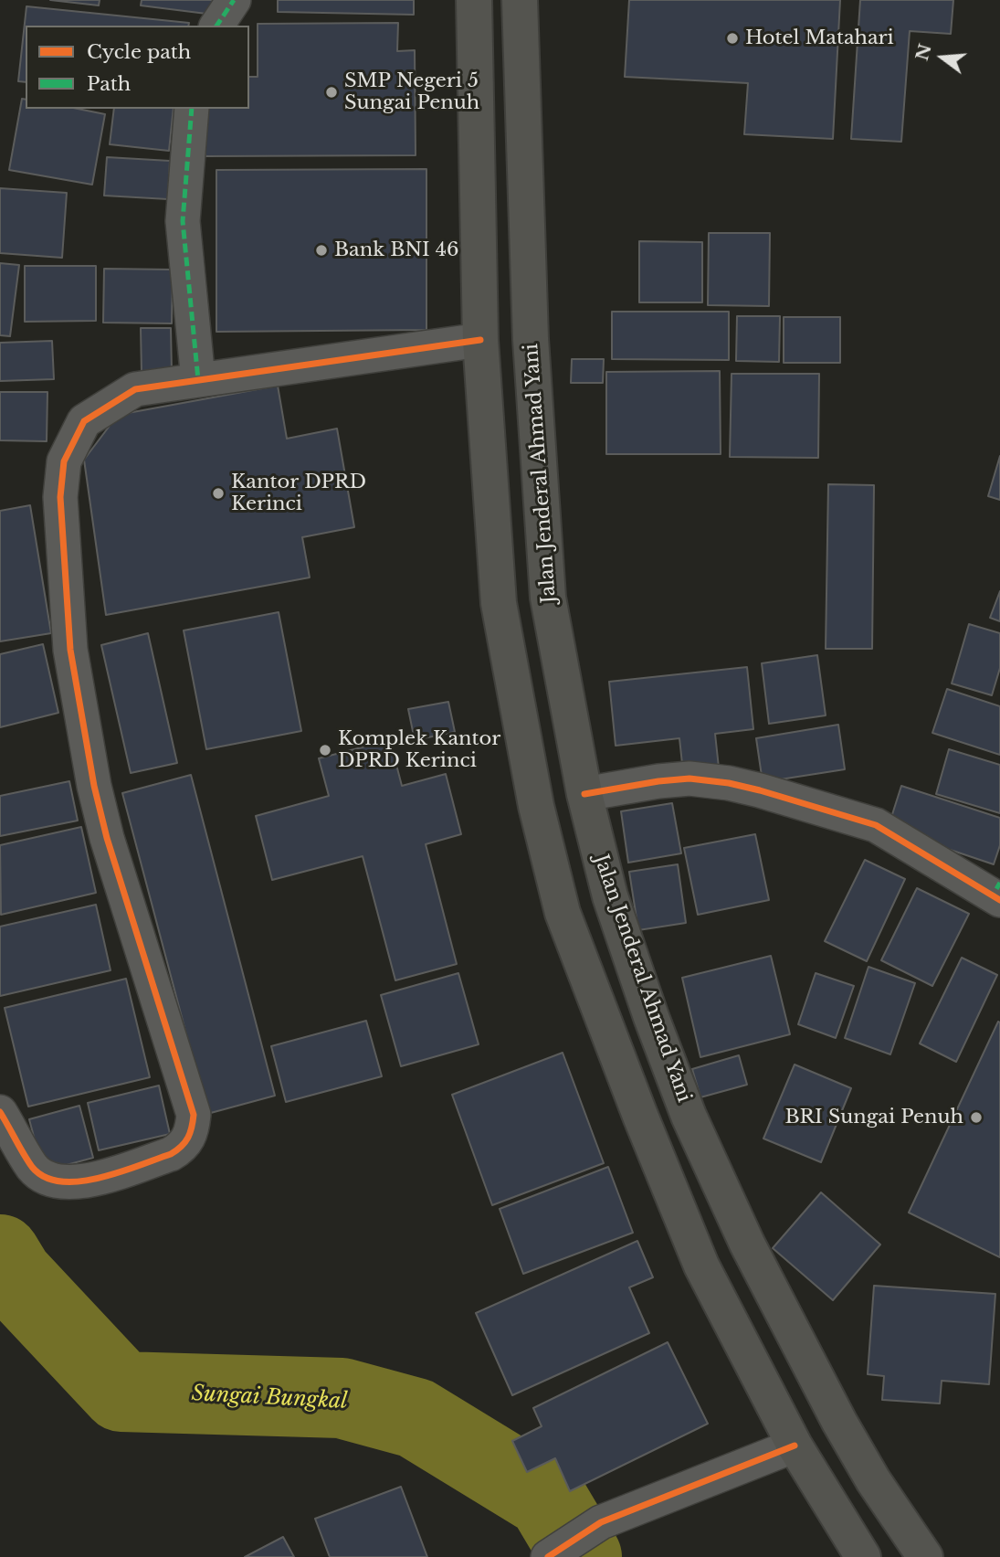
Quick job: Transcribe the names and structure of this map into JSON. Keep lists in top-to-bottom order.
{
  "streets": {
    "main road": ["Jalan Jenderal Ahmad Yani"]
  },
  "water": ["Sungai Bungkal"],
  "places": [
    "Hotel Matahari",
    "SMP Negeri 5 Sungai Penuh",
    "Bank BNI 46",
    "Kantor DPRD Kerinci",
    "Komplek Kantor DPRD Kerinci",
    "BRI Sungai Penuh"
  ],
  "legend": ["Cycle path", "Path"],
  "north": "left"
}
